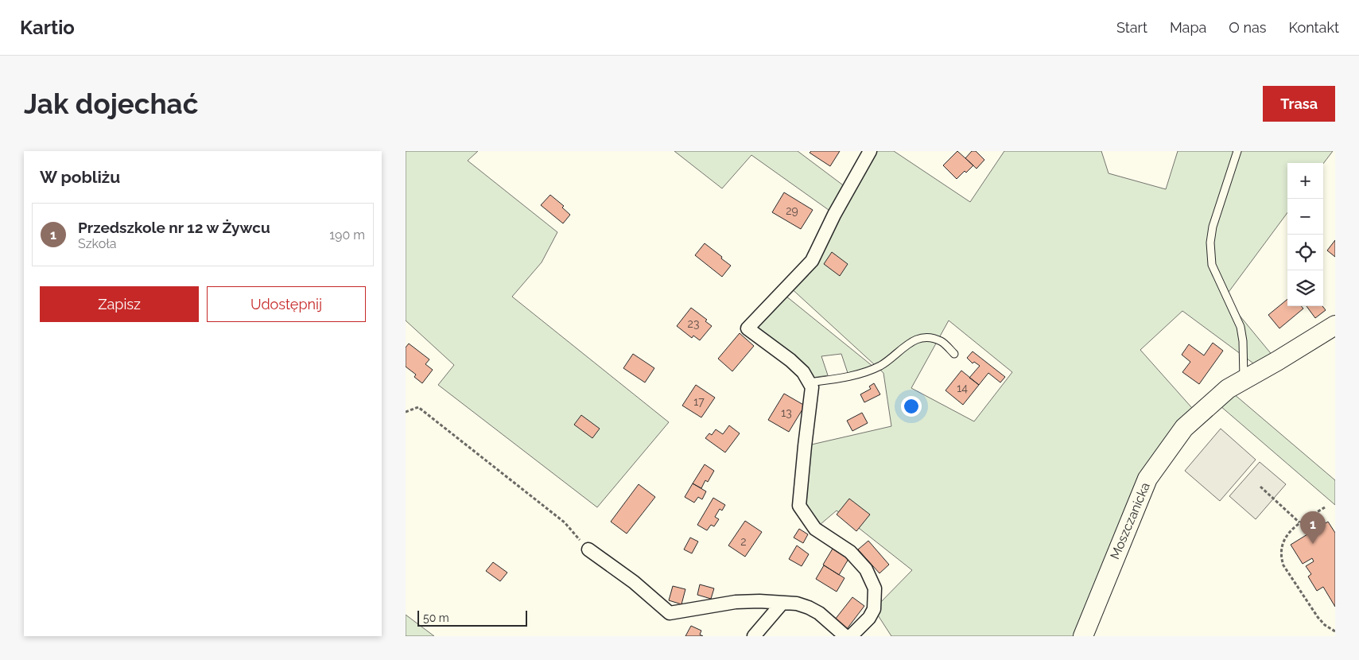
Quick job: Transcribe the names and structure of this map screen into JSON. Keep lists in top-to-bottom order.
{
  "streets": {
    "street": ["Moszczanicka"]
  },
  "house_numbers": [
    "29",
    "23",
    "14",
    "17",
    "13",
    "2"
  ],
  "scale_bar": "50 m",
  "page": {
    "header": "Kartio",
    "nav": [
      "Start",
      "Mapa",
      "O nas",
      "Kontakt"
    ],
    "buttons": [
      "Trasa",
      ["Zapisz", "Udostępnij"]
    ],
    "title": "Jak dojechać",
    "heading": "W pobliżu",
    "map_buttons": ["+", "−"],
    "list": [
      {
        "mark": "1",
        "name": "Przedszkole nr 12 w Żywcu",
        "note": "Szkoła",
        "value": "190 m"
      }
    ],
    "pins": "1",
    "scale": "50 m"
  }
}
